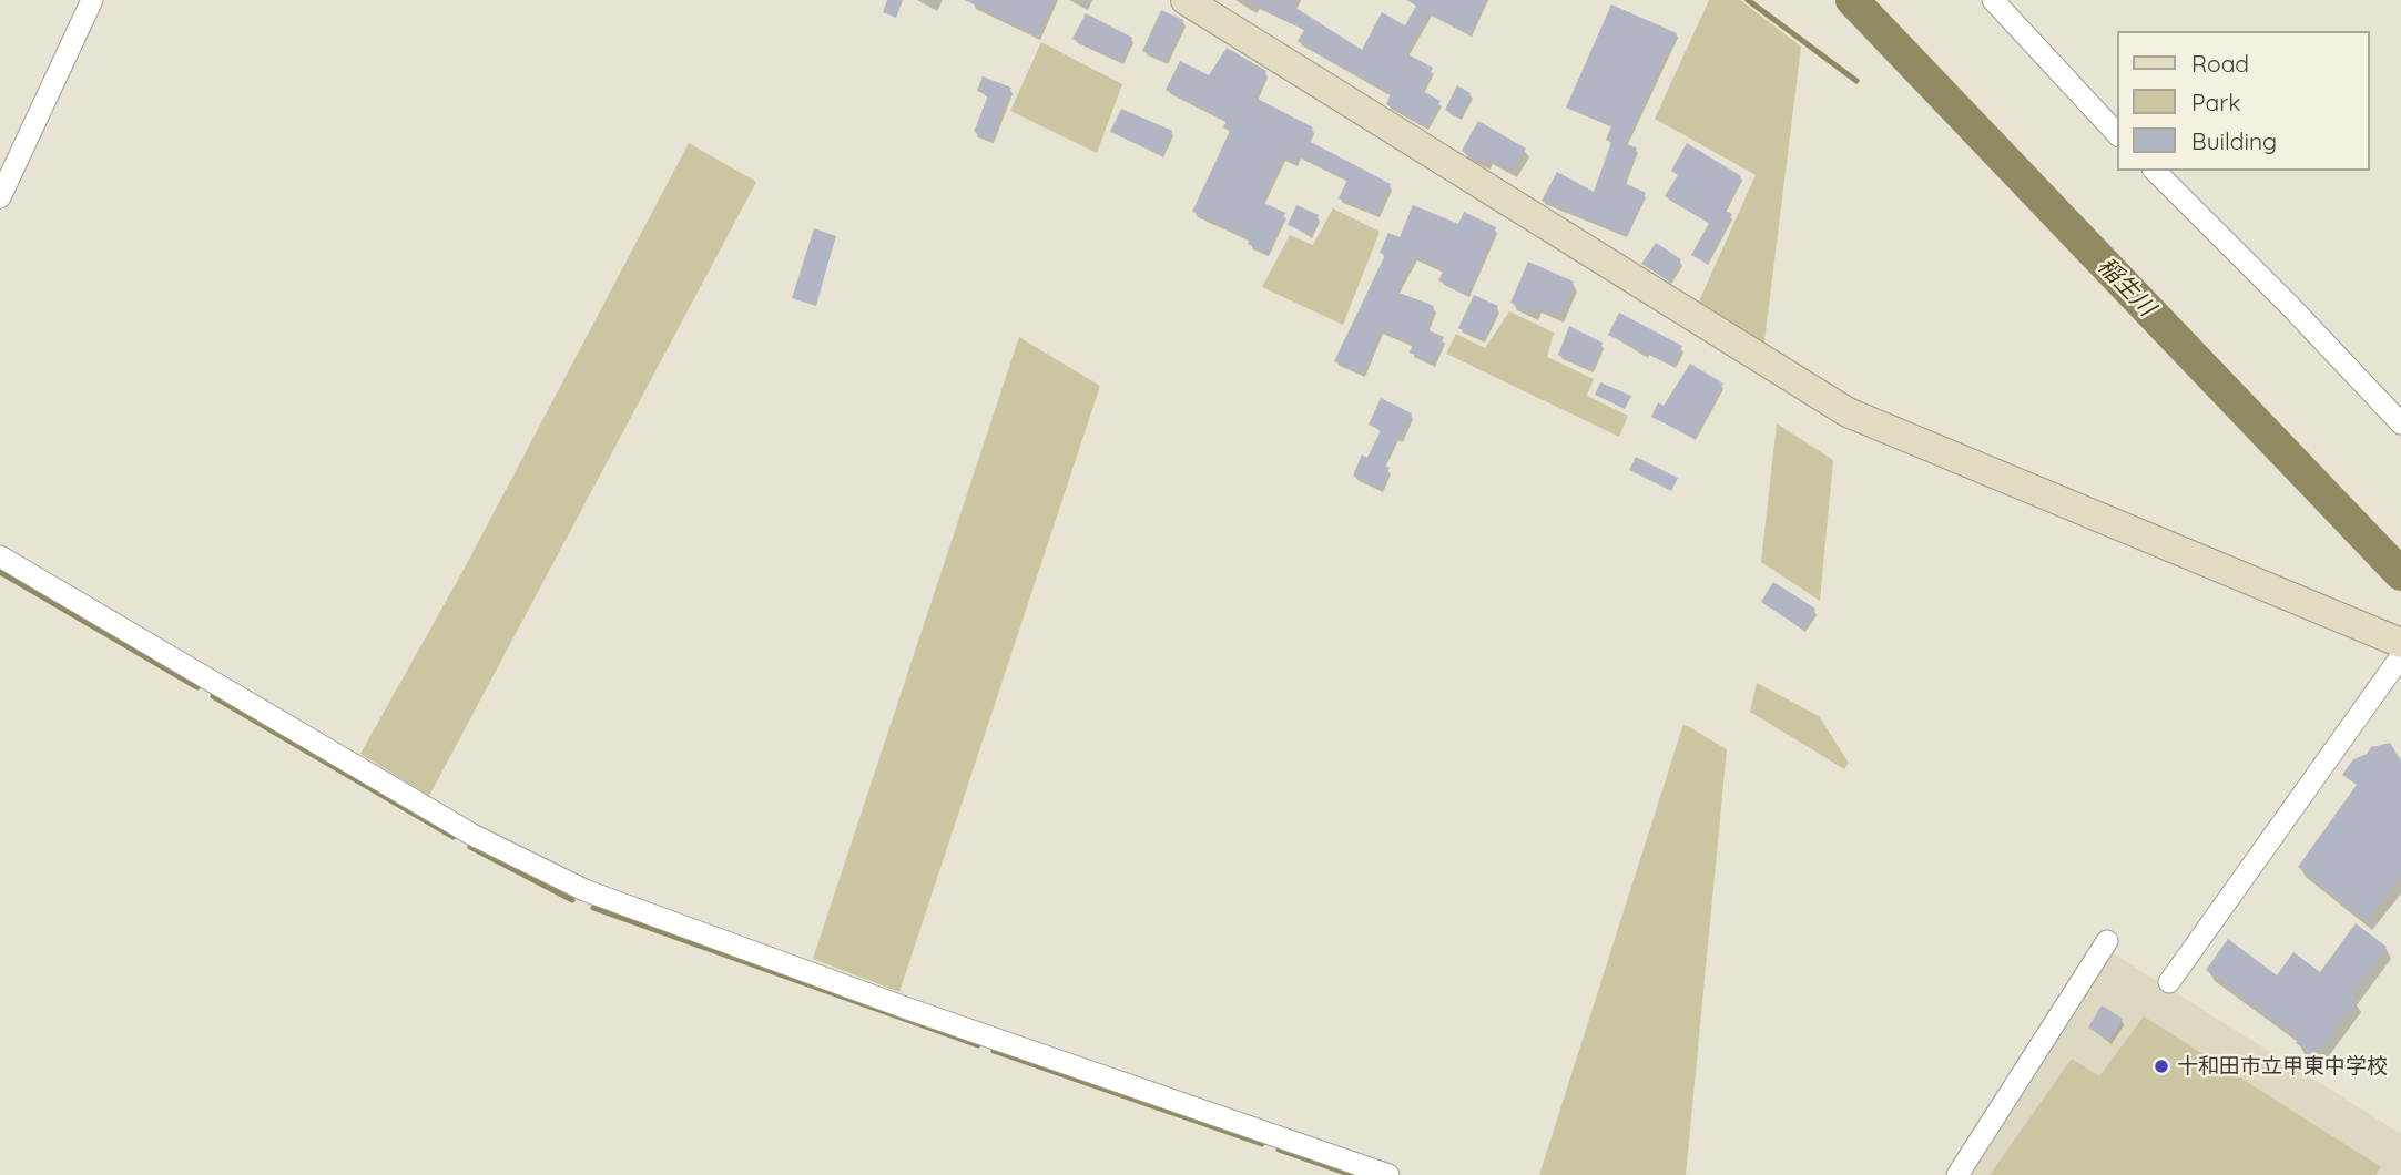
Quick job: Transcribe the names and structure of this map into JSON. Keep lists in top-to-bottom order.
{
  "water": ["稲生川"],
  "places": ["十和田市立甲東中学校"],
  "legend": ["Road", "Park", "Building"]
}
